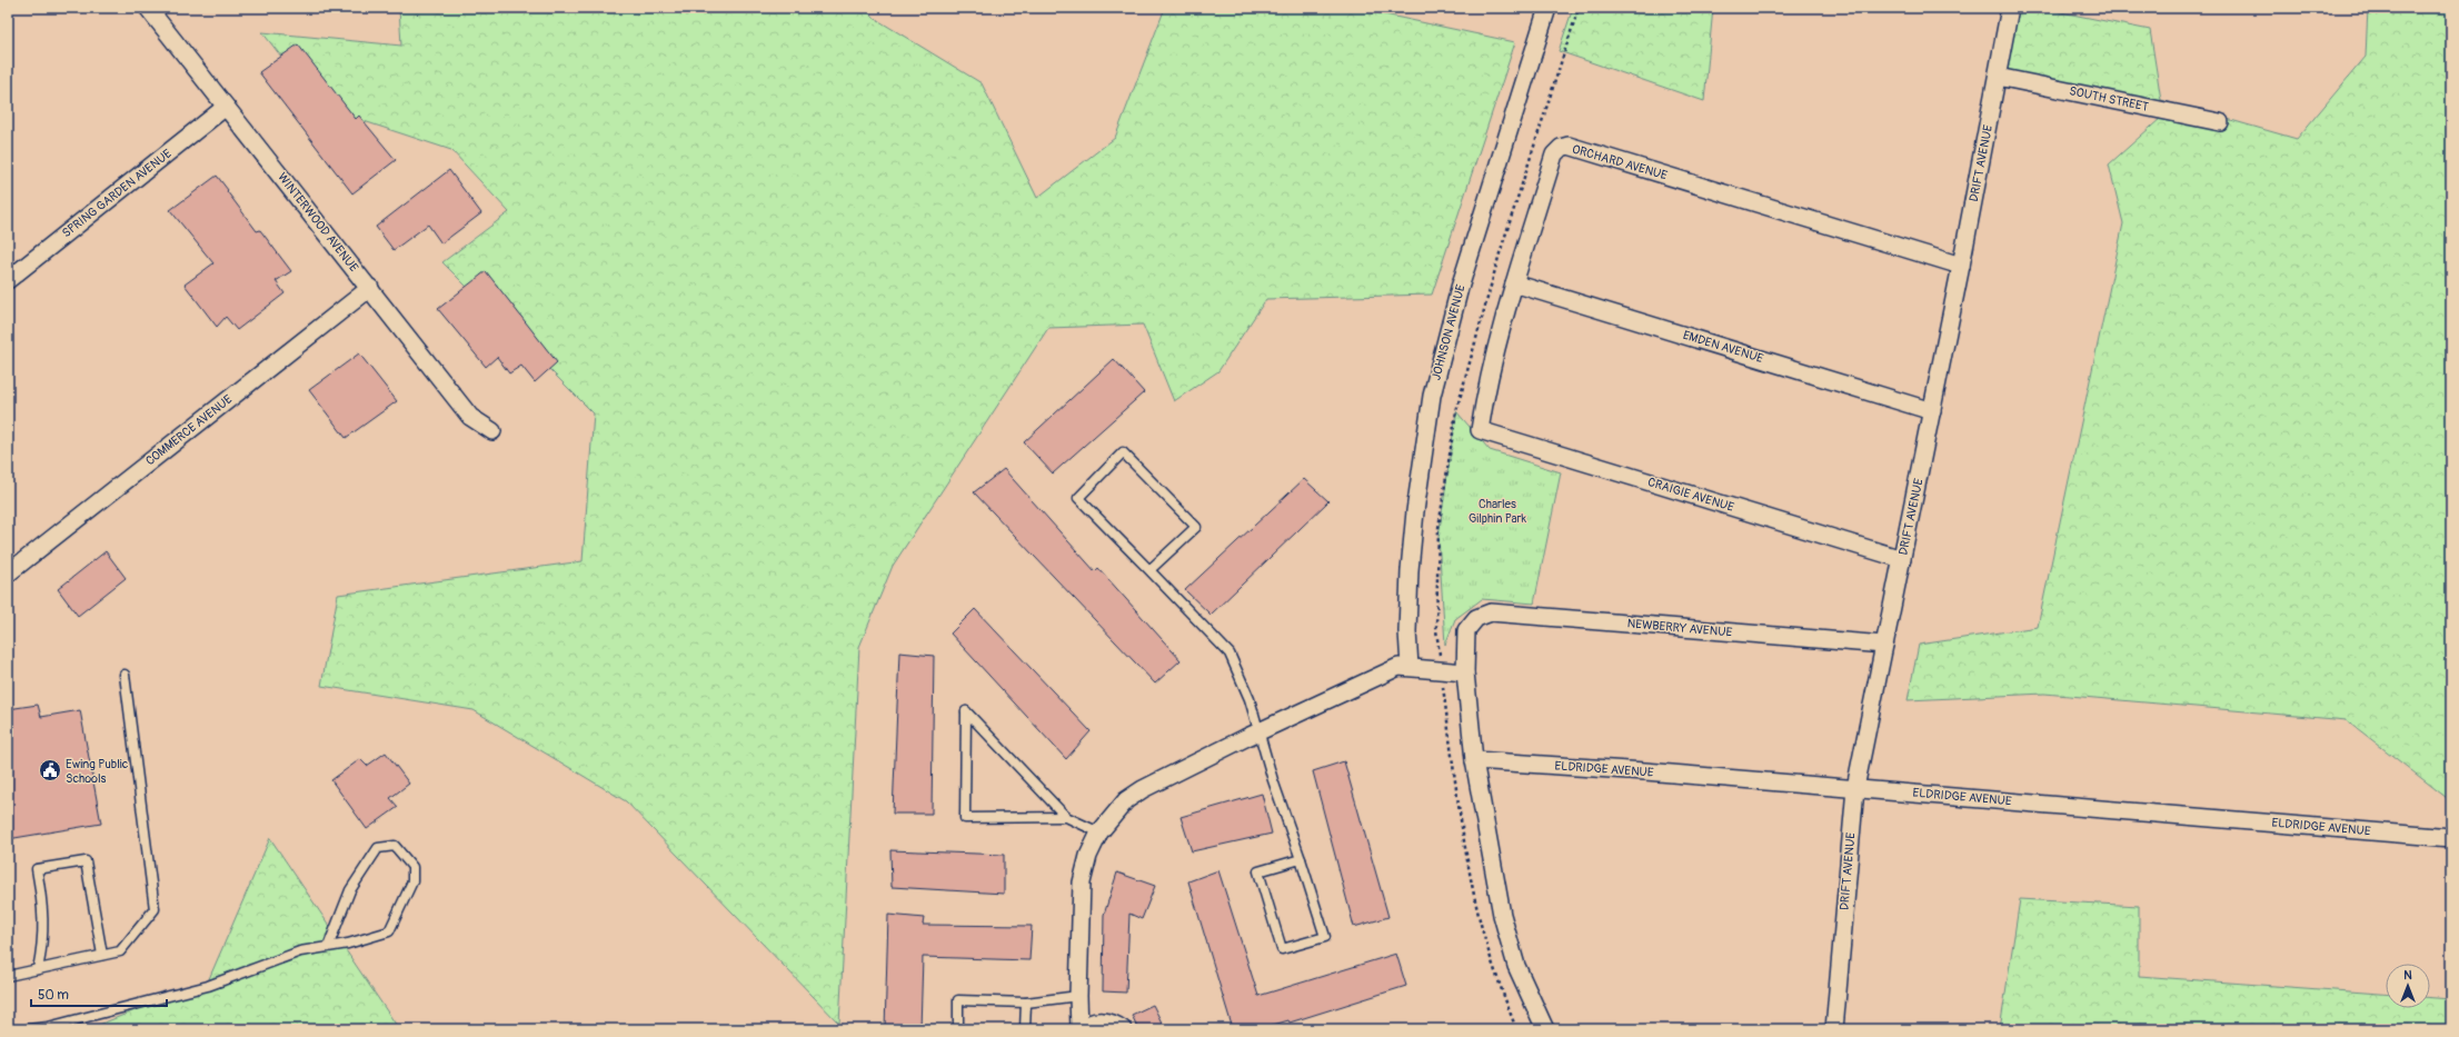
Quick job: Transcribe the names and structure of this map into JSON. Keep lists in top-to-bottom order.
{
  "streets": {
    "street": [
      "SOUTH STREET",
      "ORCHARD AVENUE",
      "DRIFT AVENUE",
      "SPRING GARDEN AVENUE",
      "WINTERWOOD AVENUE",
      "JOHNSON AVENUE",
      "EMDEN AVENUE",
      "COMMERCE AVENUE",
      "CRAIGIE AVENUE",
      "NEWBERRY AVENUE",
      "ELDRIDGE AVENUE"
    ]
  },
  "crossings": [
    ["SOUTH STREET", "DRIFT AVENUE"],
    ["ORCHARD AVENUE", "DRIFT AVENUE"],
    ["ORCHARD AVENUE", "EMDEN AVENUE"],
    ["ORCHARD AVENUE", "CRAIGIE AVENUE"],
    ["DRIFT AVENUE", "EMDEN AVENUE"],
    ["DRIFT AVENUE", "CRAIGIE AVENUE"],
    ["DRIFT AVENUE", "NEWBERRY AVENUE"],
    ["DRIFT AVENUE", "ELDRIDGE AVENUE"],
    ["SPRING GARDEN AVENUE", "WINTERWOOD AVENUE"],
    ["WINTERWOOD AVENUE", "COMMERCE AVENUE"]
  ],
  "parks": ["Charles Gilphin Park"],
  "places": {
    "public building": ["Ewing Public Schools"]
  },
  "scale_bar": "50 m",
  "north": "top"
}
